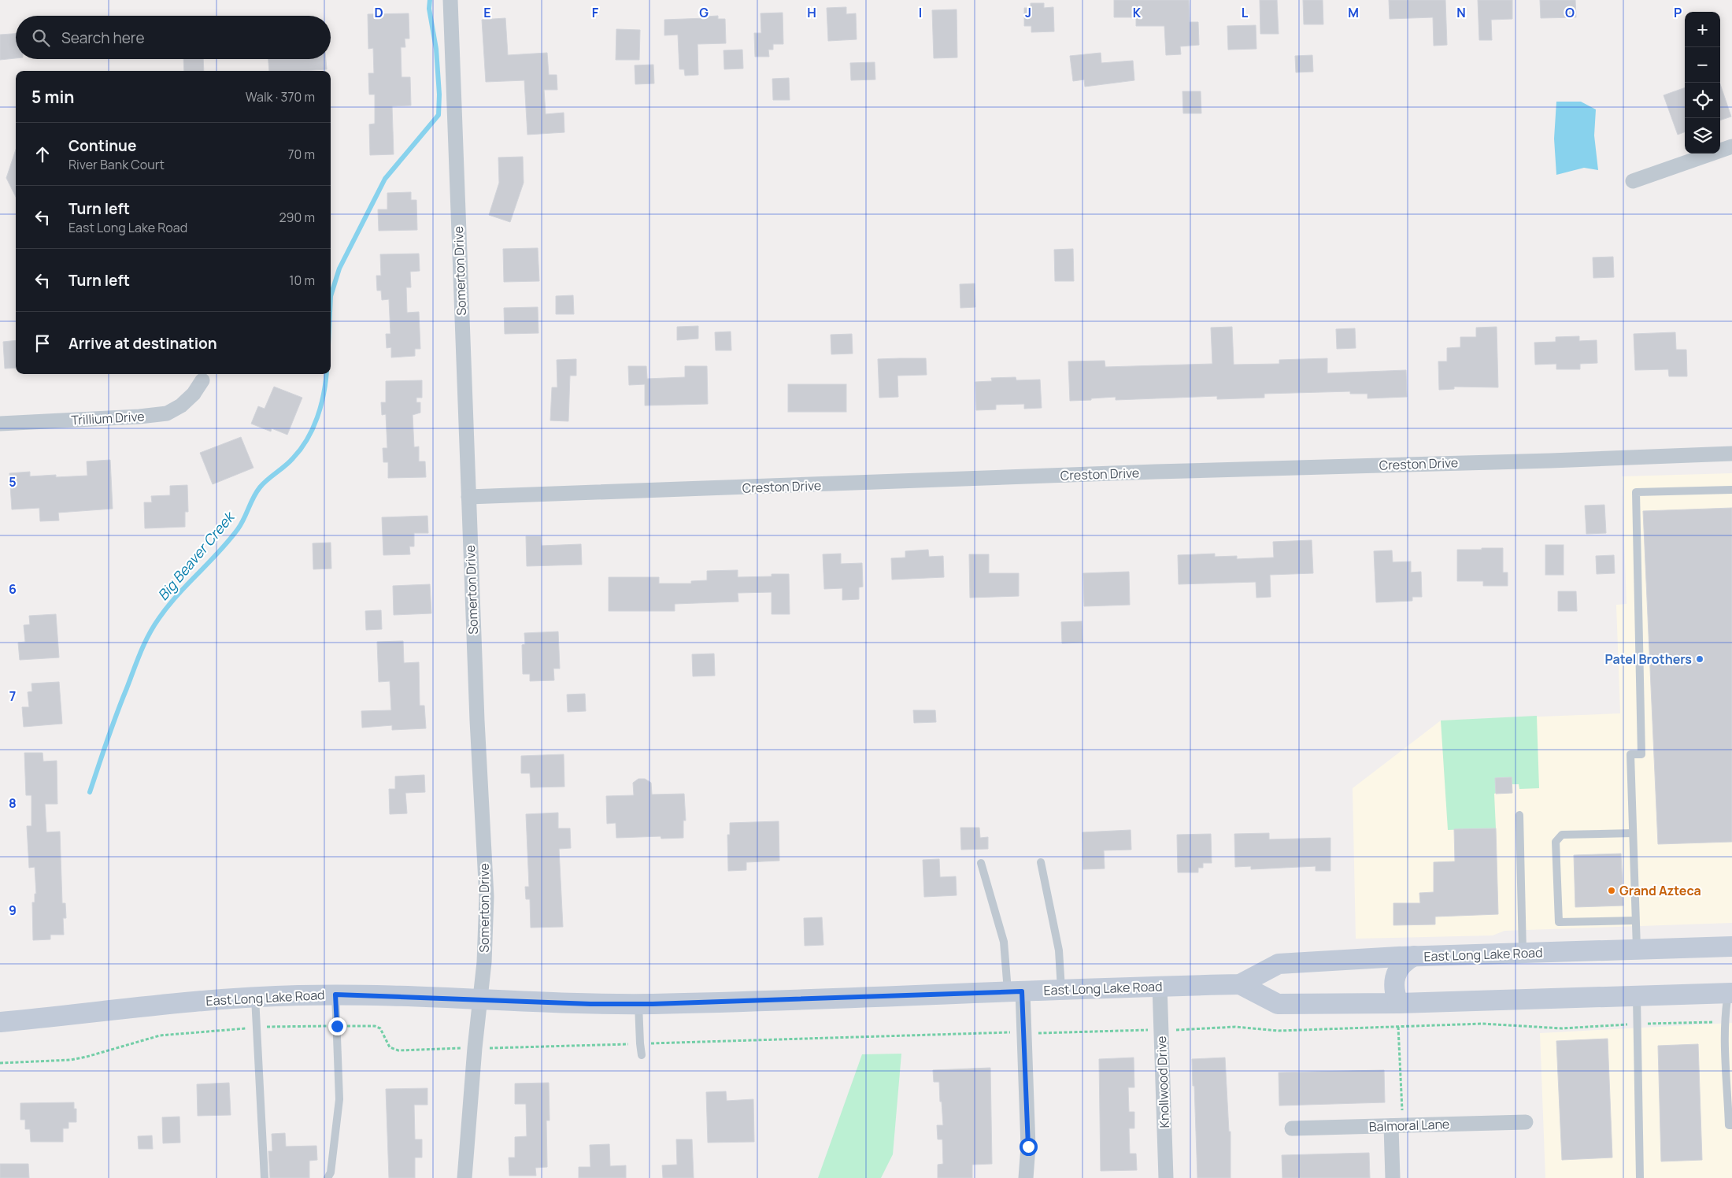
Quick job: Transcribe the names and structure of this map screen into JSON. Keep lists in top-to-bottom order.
{
  "streets": {
    "main road": ["East Long Lake Road"],
    "street": [
      "Somerton Drive",
      "Trillium Drive",
      "Creston Drive",
      "Knollwood Drive",
      "Balmoral Lane"
    ]
  },
  "crossings": [
    ["Somerton Drive", "Creston Drive"],
    ["Somerton Drive", "East Long Lake Road"],
    ["East Long Lake Road", "Knollwood Drive"]
  ],
  "water": ["Big Beaver Creek"],
  "places": ["Patel Brothers", "Grand Azteca"],
  "page": {
    "map_buttons": ["+", "−"],
    "search": "Search here",
    "heading": ["5 min", "Walk · 370 m"],
    "list": [
      ["Continue", "River Bank Court", "70 m"],
      ["Turn left", "East Long Lake Road", "290 m"],
      ["Turn left", "10 m"],
      "Arrive at destination"
    ]
  },
  "grid": {
    "columns": [
      "D",
      "E",
      "F",
      "G",
      "H",
      "I",
      "J",
      "K",
      "L",
      "M",
      "N",
      "O",
      "P"
    ],
    "rows": [
      "5",
      "6",
      "7",
      "8",
      "9"
    ]
  }
}
